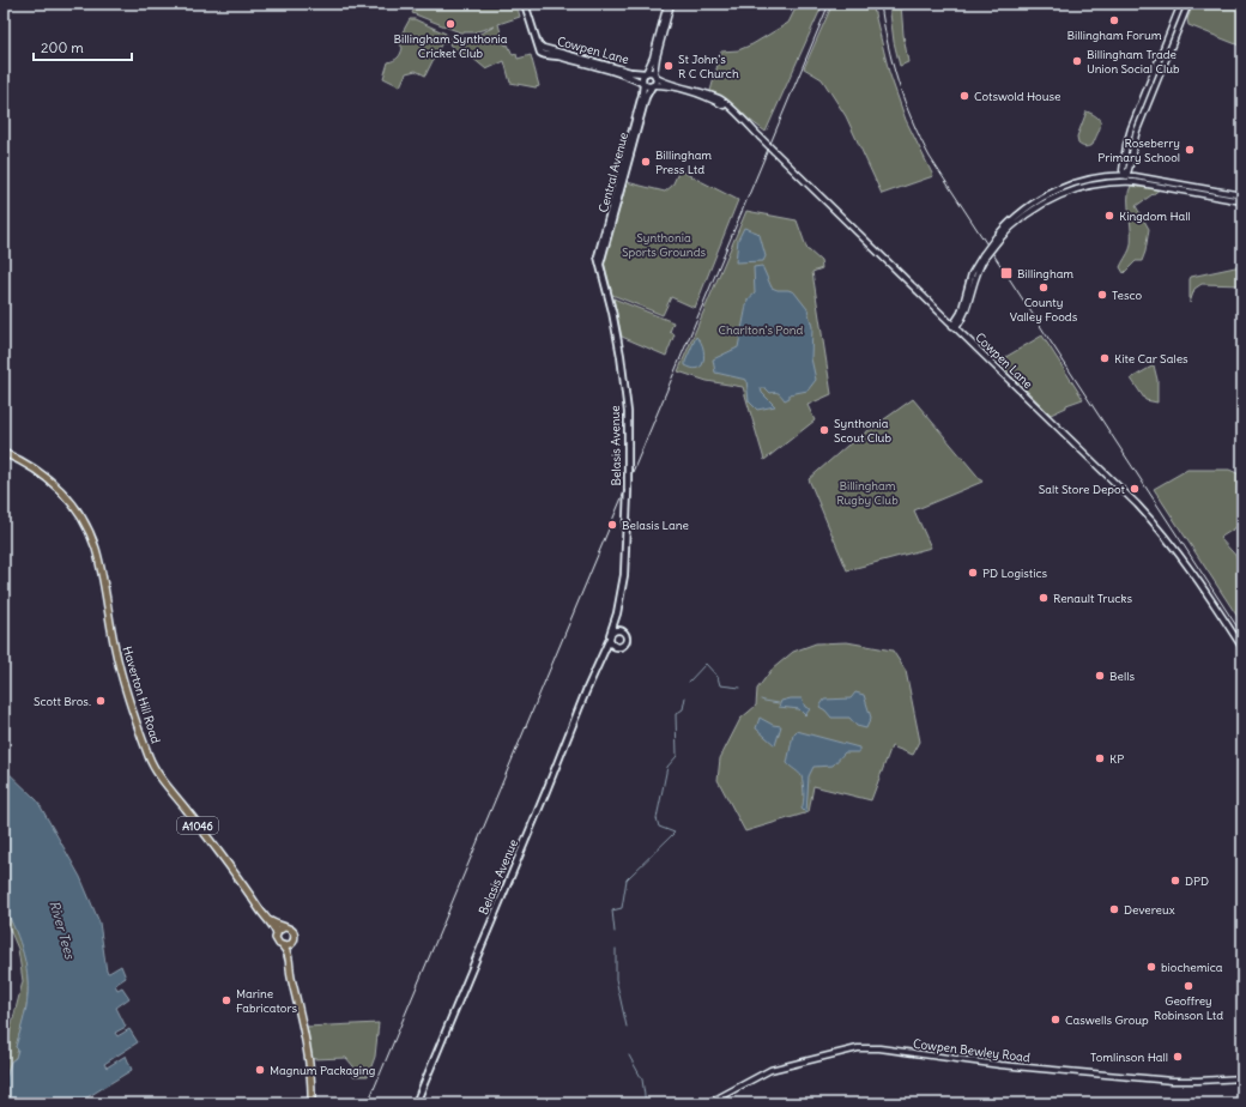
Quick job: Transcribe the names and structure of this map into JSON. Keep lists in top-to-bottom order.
{
  "streets": {
    "main road": [
      "Cowpen Lane",
      "Central Avenue",
      "Belasis Avenue",
      "Haverton Hill Road",
      "A1046"
    ],
    "street": ["Cowpen Bewley Road"]
  },
  "crossings": [
    ["Cowpen Lane", "Central Avenue"],
    ["Central Avenue", "Belasis Avenue"]
  ],
  "water": ["River Tees"],
  "parks": ["Synthonia Sports Grounds", "Charlton's Pond", "Billingham Rugby Club"],
  "places": {
    "other": [
      "Billingham Forum",
      "Billingham Synthonia Cricket Club",
      "Billingham Trade Union Social Club",
      "St John's R C Church",
      "Cotswold House",
      "Roseberry Primary School",
      "Billingham Press Ltd",
      "Kingdom Hall",
      "County Valley Foods",
      "Tesco",
      "Kite Car Sales",
      "Synthonia Scout Club",
      "Salt Store Depot",
      "Belasis Lane",
      "PD Logistics",
      "Renault Trucks",
      "Bells",
      "Scott Bros.",
      "KP",
      "DPD",
      "Devereux",
      "biochemica",
      "Geoffrey Robinson Ltd",
      "Marine Fabricators",
      "Caswells Group",
      "Tomlinson Hall",
      "Magnum Packaging"
    ],
    "transit": ["Billingham"]
  },
  "scale_bar": "200 m"
}
